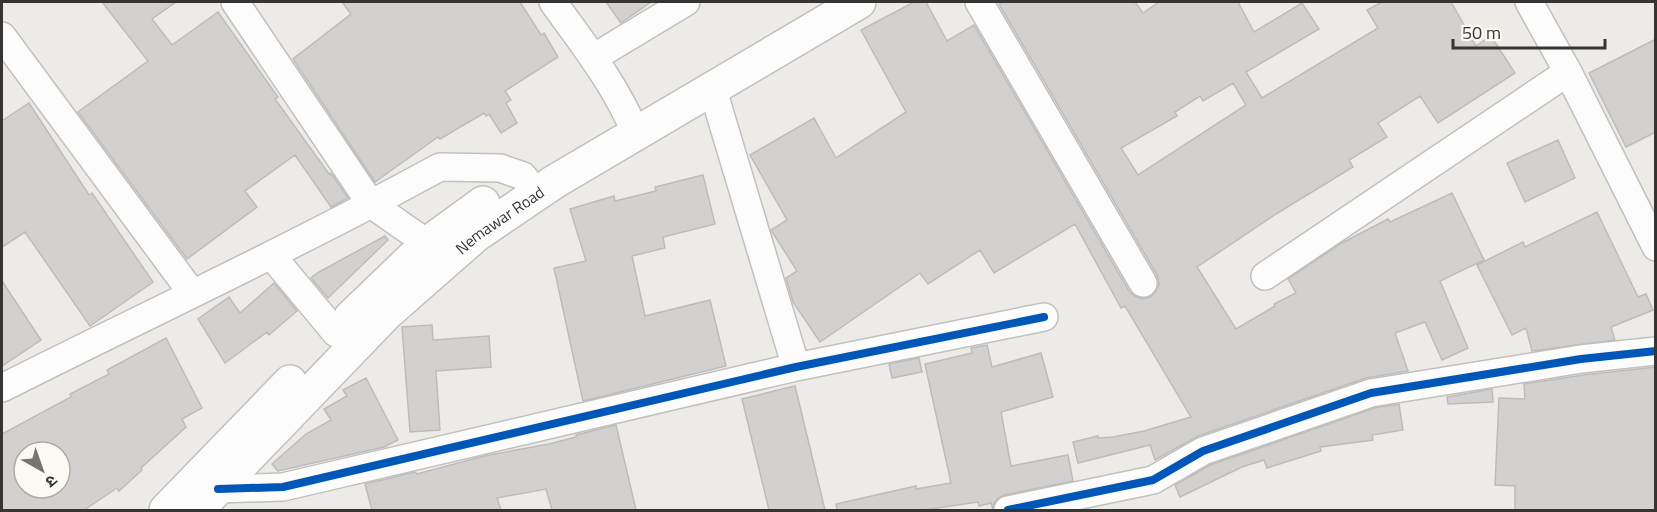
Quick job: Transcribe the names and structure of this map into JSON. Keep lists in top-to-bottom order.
{
  "streets": {
    "highway": ["Nemawar Road"]
  },
  "scale_bar": "50 m",
  "north": "bottom right"
}
